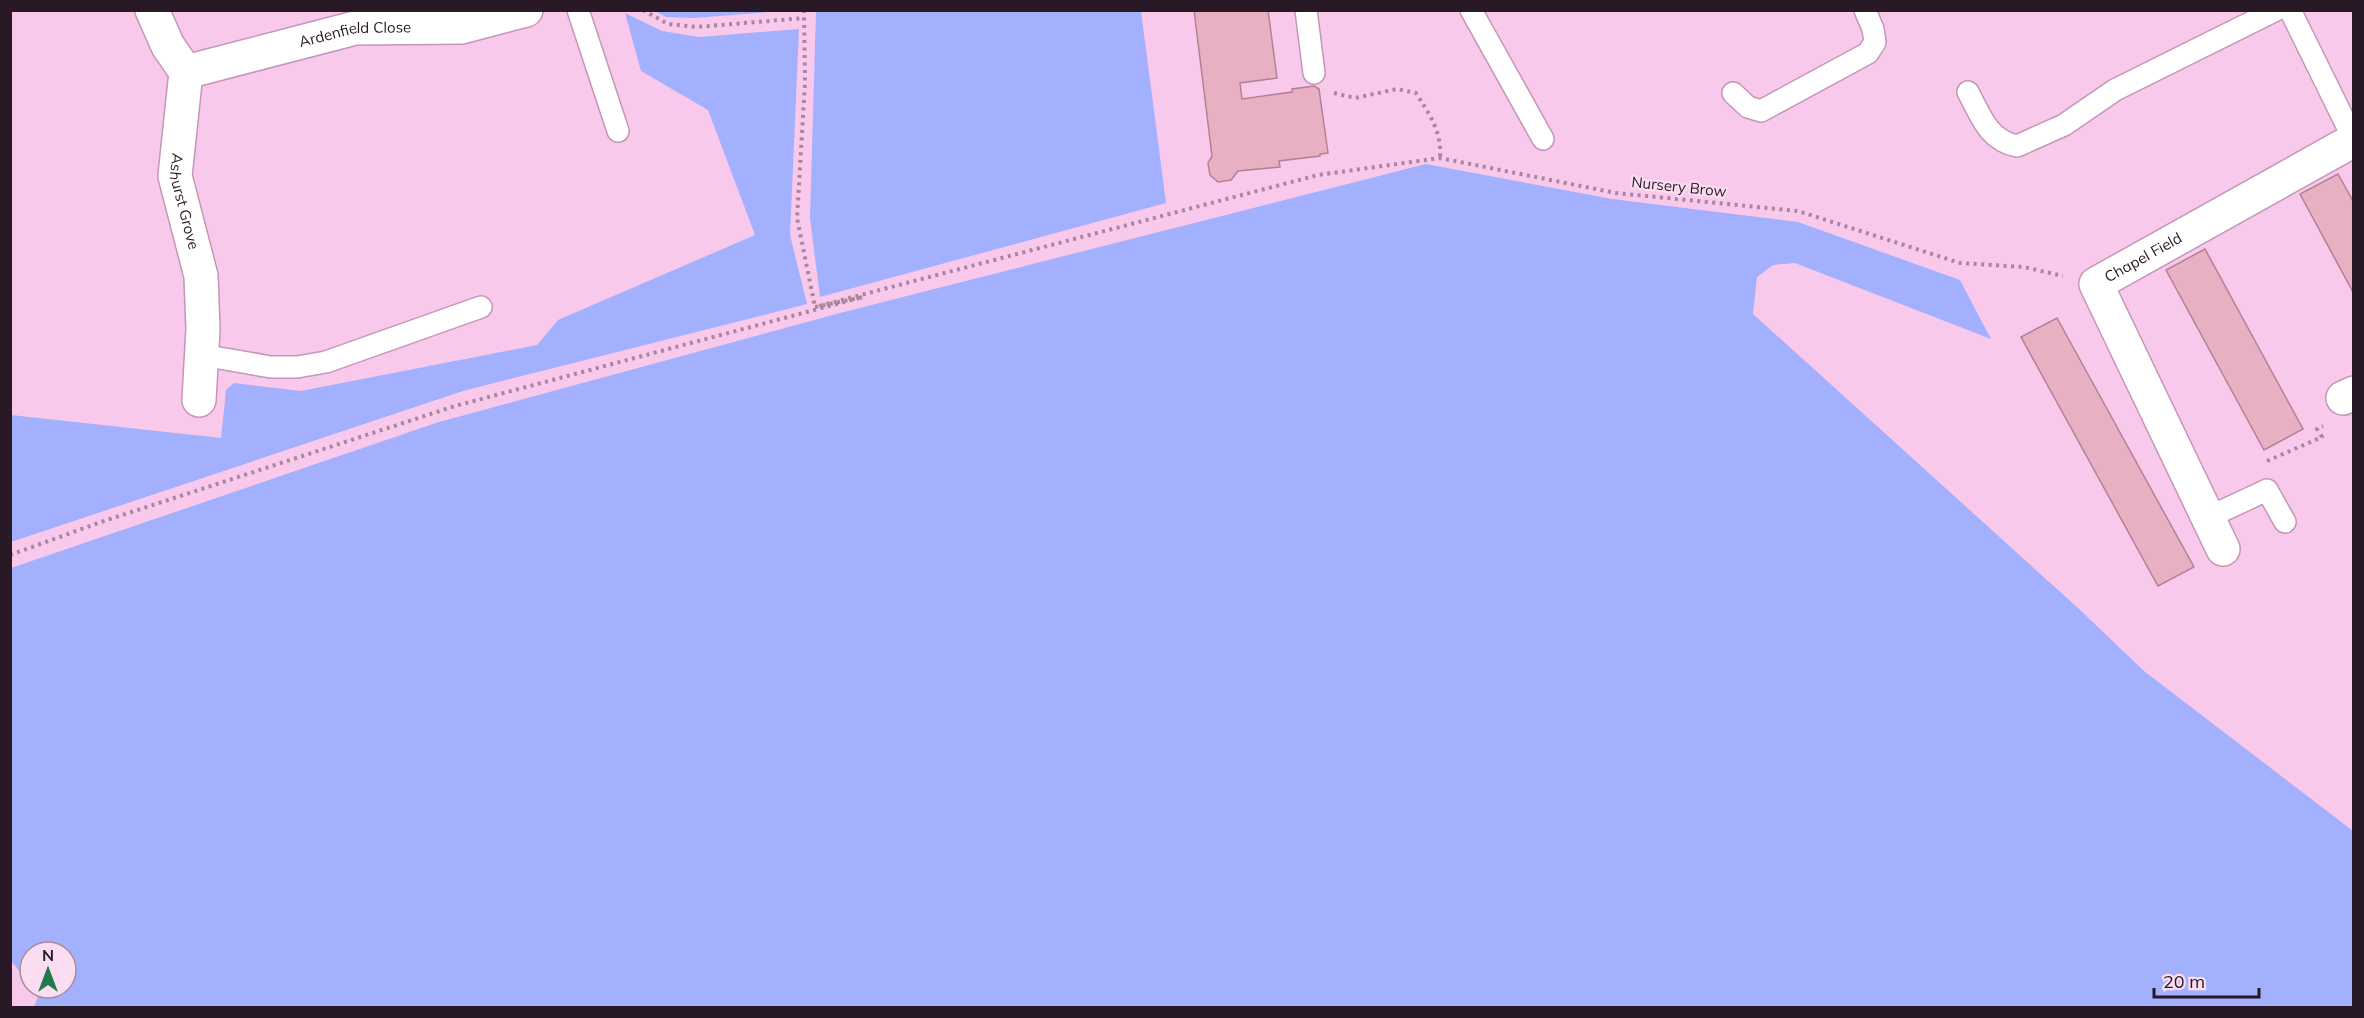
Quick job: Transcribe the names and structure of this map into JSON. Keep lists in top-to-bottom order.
{
  "streets": {
    "street": ["Ardenfield Close", "Ashurst Grove", "Chapel Field"],
    "path": ["Nursery Brow"]
  },
  "crossings": [
    ["Ardenfield Close", "Ashurst Grove"],
    ["Nursery Brow", "Chapel Field"]
  ],
  "scale_bar": "20 m",
  "north": "top"
}
